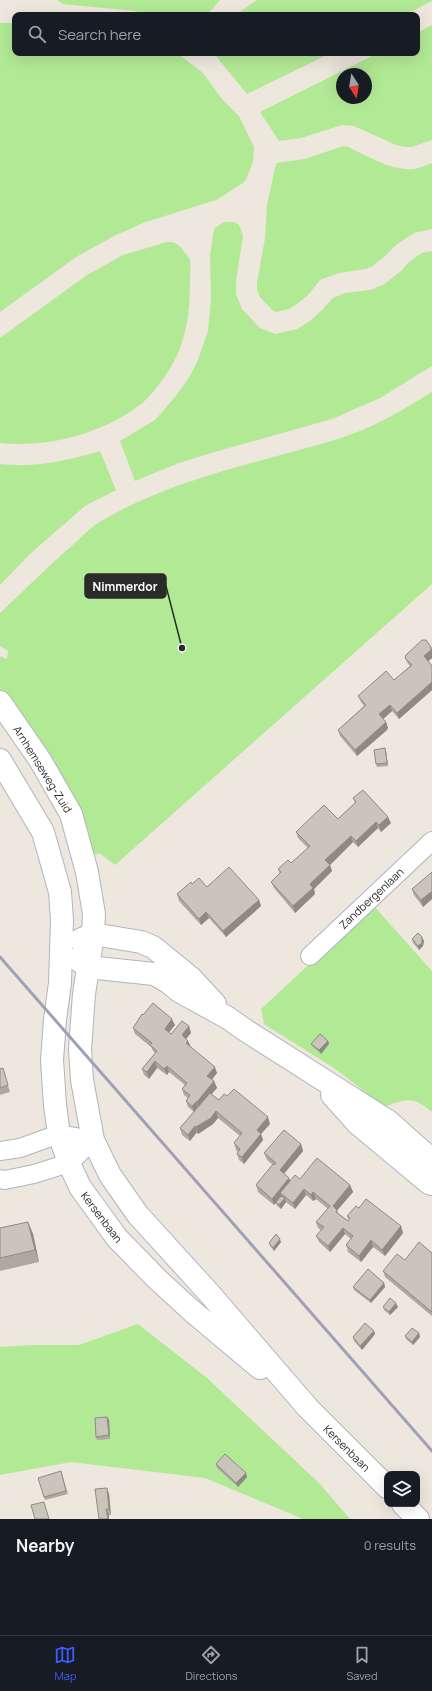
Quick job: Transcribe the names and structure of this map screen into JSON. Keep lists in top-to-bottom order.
{
  "streets": {
    "main road": ["Arnhemseweg-Zuid", "Kersenbaan"],
    "street": ["Zandbergenlaan"]
  },
  "crossings": [
    ["Arnhemseweg-Zuid", "Kersenbaan"]
  ],
  "places": ["Nimmerdor"],
  "north": "bottom",
  "page": {
    "search": "Search here",
    "heading": ["Nearby", "0 results"],
    "nav": ["Map", "Directions", "Saved"]
  }
}
